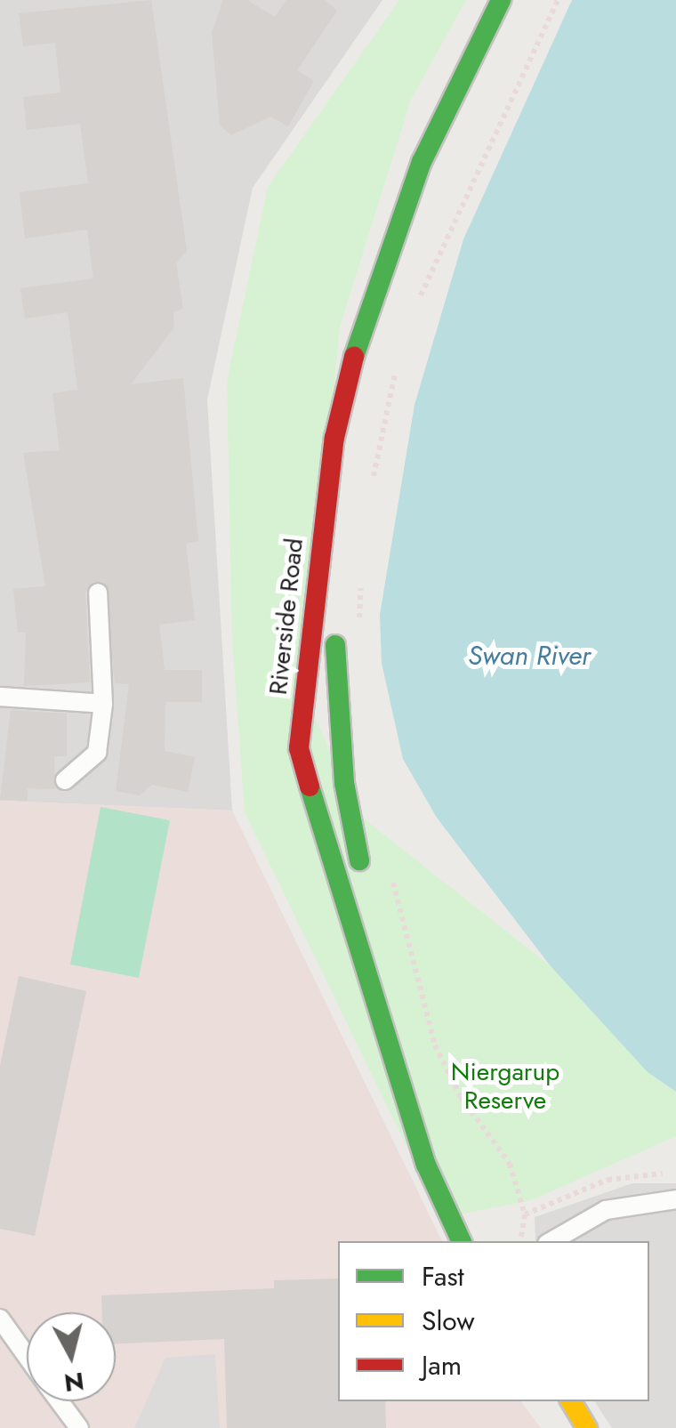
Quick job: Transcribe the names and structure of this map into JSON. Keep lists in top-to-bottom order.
{
  "streets": {
    "street": ["Riverside Road"]
  },
  "water": ["Swan River"],
  "parks": ["Niergarup Reserve"],
  "legend": ["Fast", "Slow", "Jam"],
  "north": "bottom"
}
